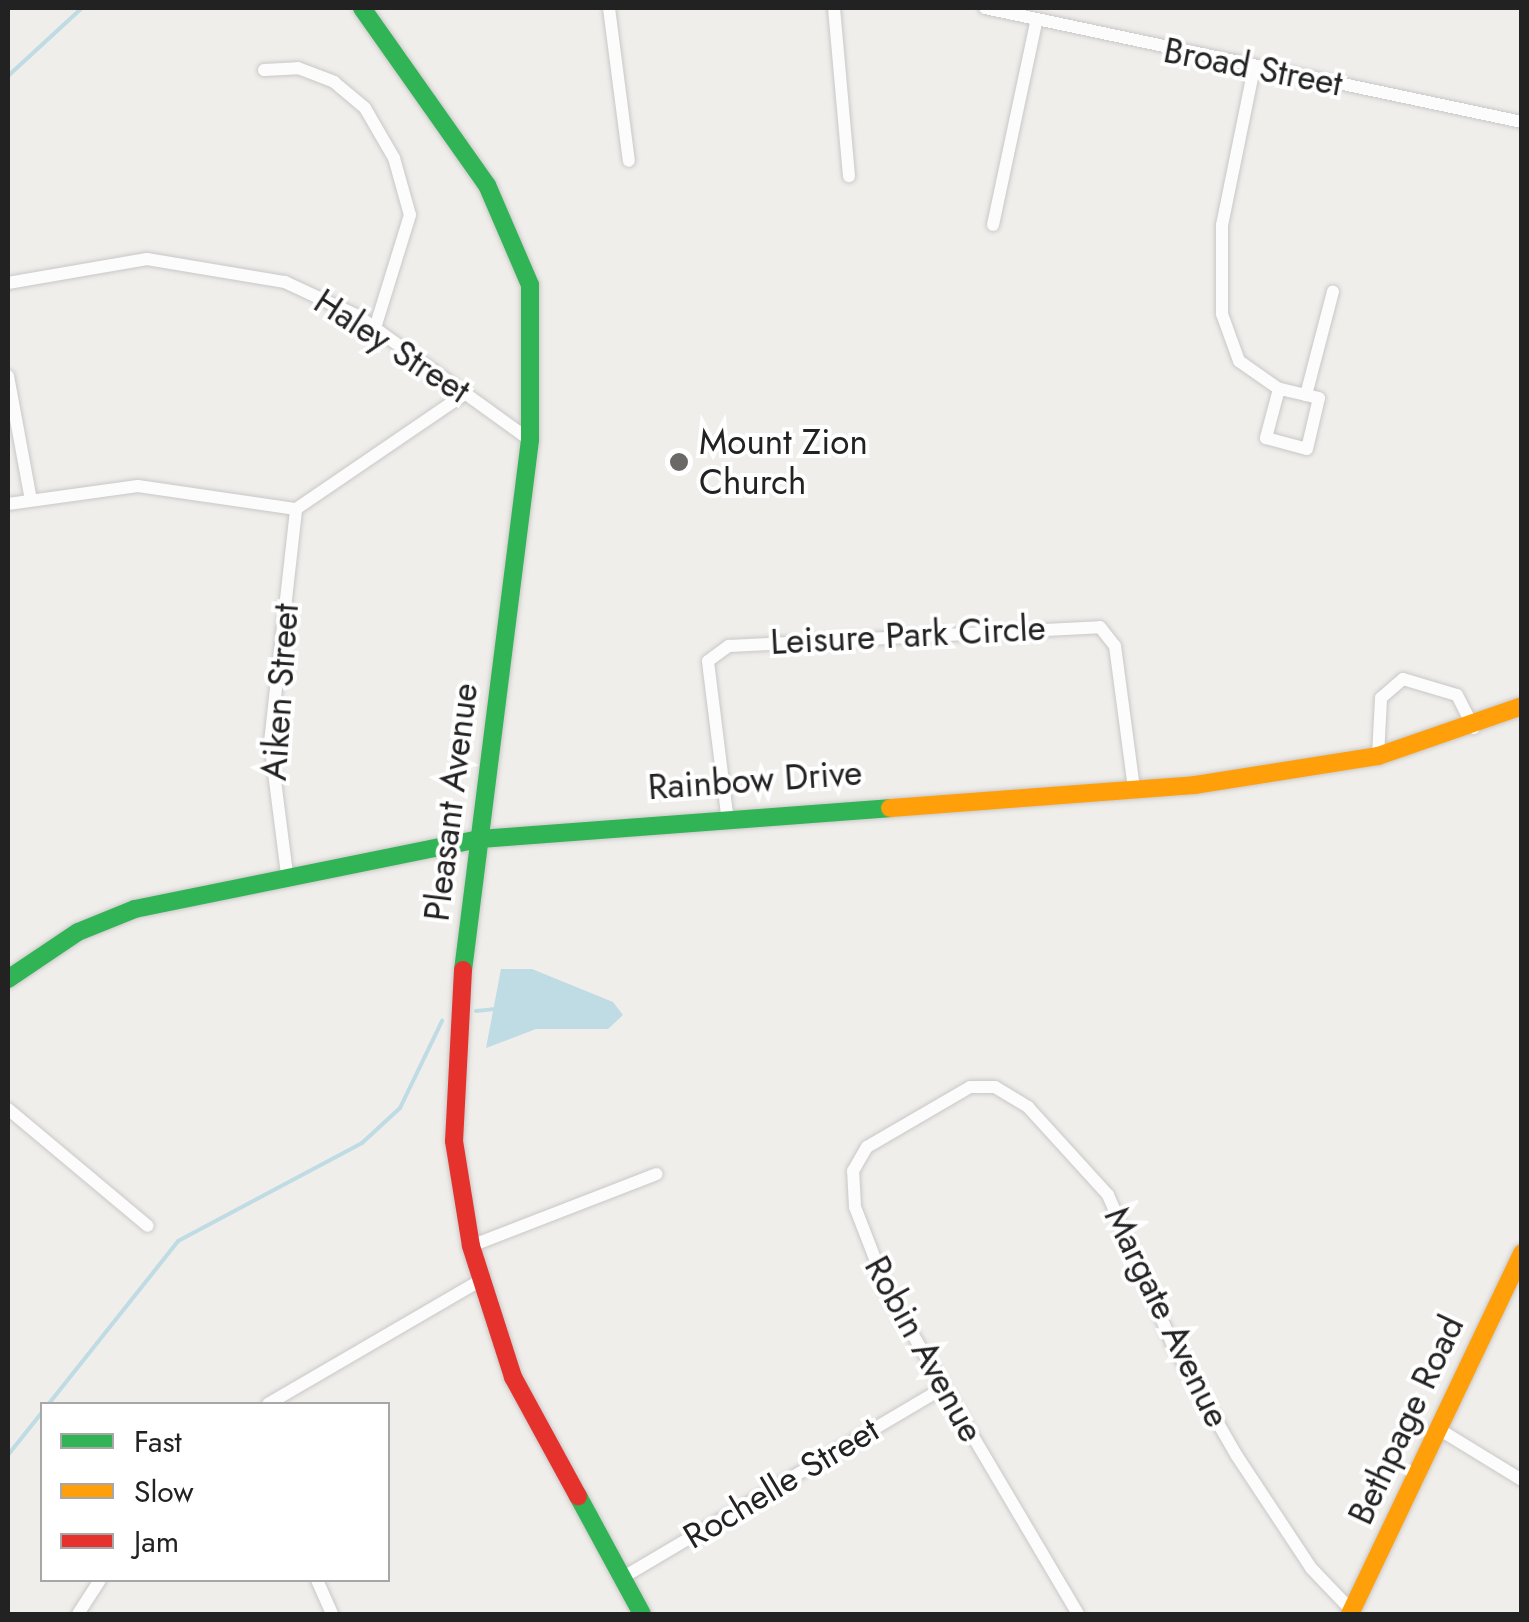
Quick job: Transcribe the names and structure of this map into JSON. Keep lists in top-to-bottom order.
{
  "streets": {
    "street": [
      "Broad Street",
      "Haley Street",
      "Leisure Park Circle",
      "Aiken Street",
      "Rainbow Drive",
      "Pleasant Avenue",
      "Margate Avenue",
      "Robin Avenue",
      "Bethpage Road",
      "Rochelle Street"
    ]
  },
  "crossings": [
    ["Haley Street", "Pleasant Avenue"],
    ["Leisure Park Circle", "Rainbow Drive"],
    ["Aiken Street", "Rainbow Drive"],
    ["Rainbow Drive", "Pleasant Avenue"],
    ["Pleasant Avenue", "Rochelle Street"],
    ["Margate Avenue", "Robin Avenue"],
    ["Margate Avenue", "Bethpage Road"],
    ["Robin Avenue", "Rochelle Street"]
  ],
  "places": ["Mount Zion Church"],
  "legend": ["Fast", "Slow", "Jam"]
}
